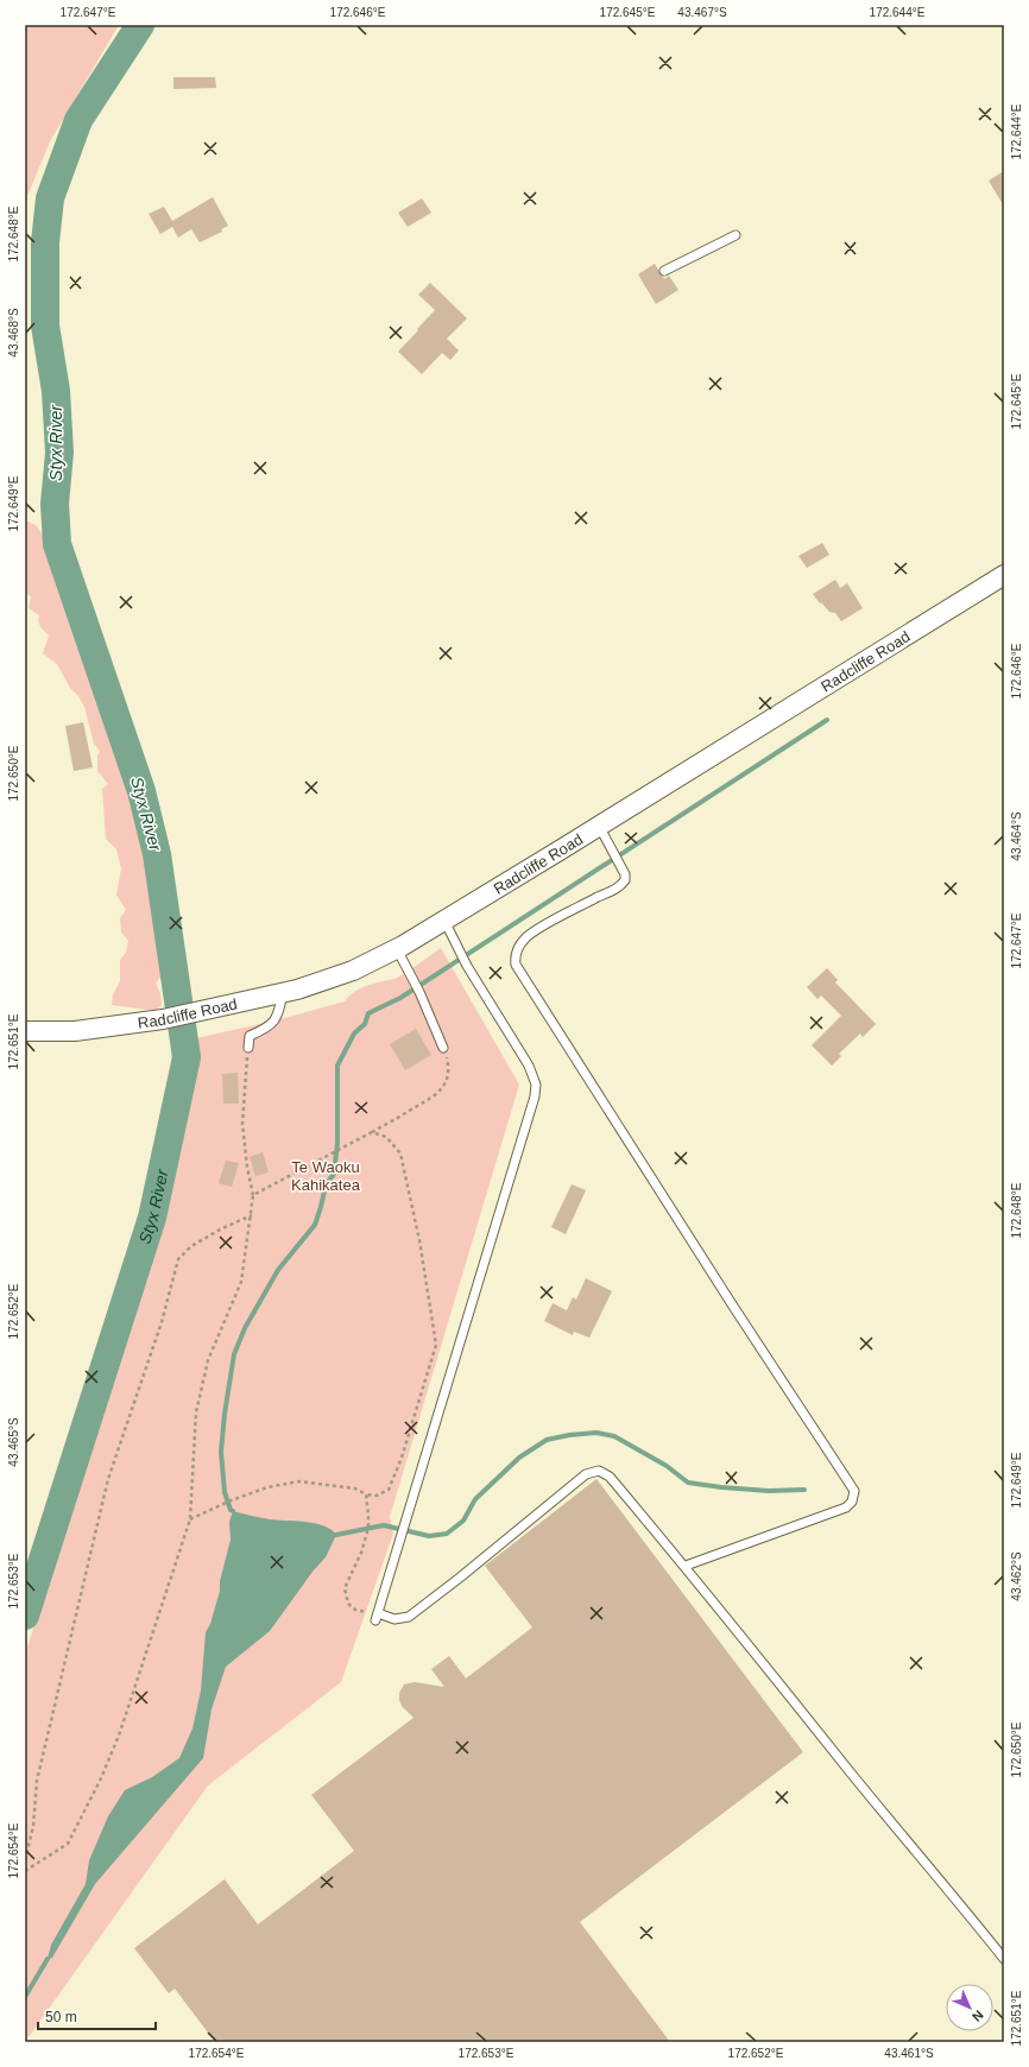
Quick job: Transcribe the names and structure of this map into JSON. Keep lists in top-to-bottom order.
{
  "streets": {
    "street": ["Radcliffe Road"]
  },
  "water": ["Styx River"],
  "parks": ["Te Waoku Kahikatea"],
  "scale_bar": "50 m",
  "north": "bottom right",
  "coordinates": [
    "172.647°E",
    "172.646°E",
    "172.645°E",
    "43.467°S",
    "172.644°E",
    "172.648°E",
    "43.468°S",
    "172.649°E",
    "172.650°E",
    "43.464°S",
    "172.651°E",
    "172.652°E",
    "43.465°S",
    "43.462°S",
    "172.653°E",
    "172.654°E",
    "43.461°S"
  ]
}
